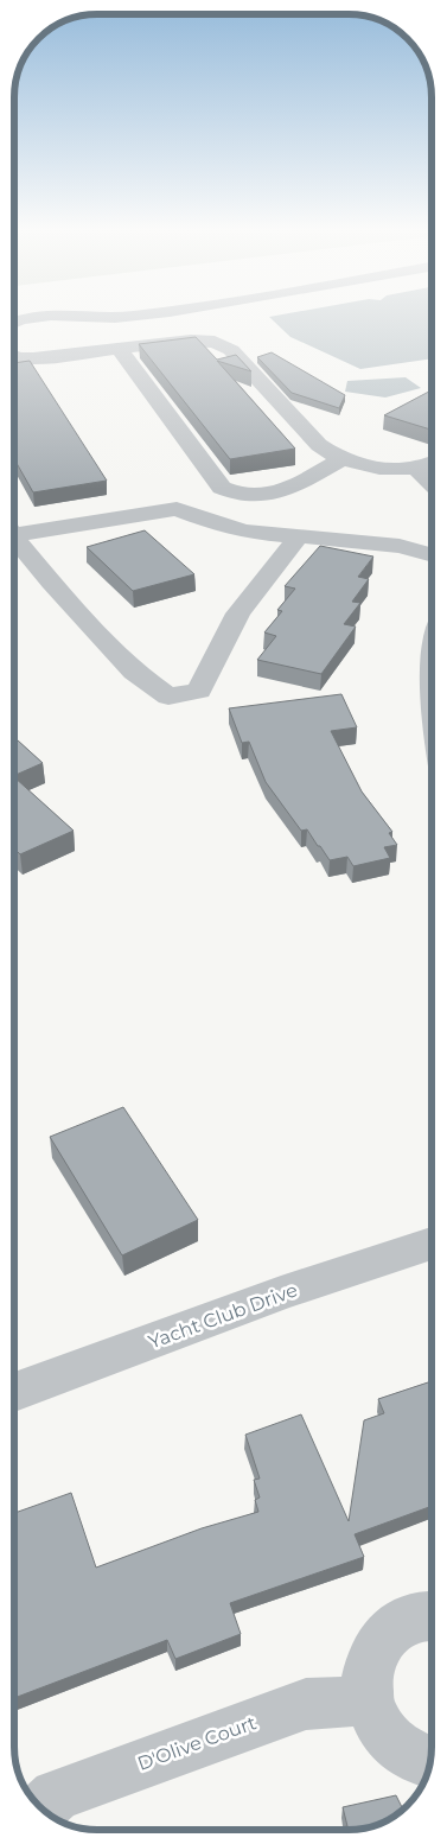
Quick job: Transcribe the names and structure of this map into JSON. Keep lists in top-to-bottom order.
{
  "streets": {
    "street": ["Yacht Club Drive", "D'Olive Court"]
  }
}
